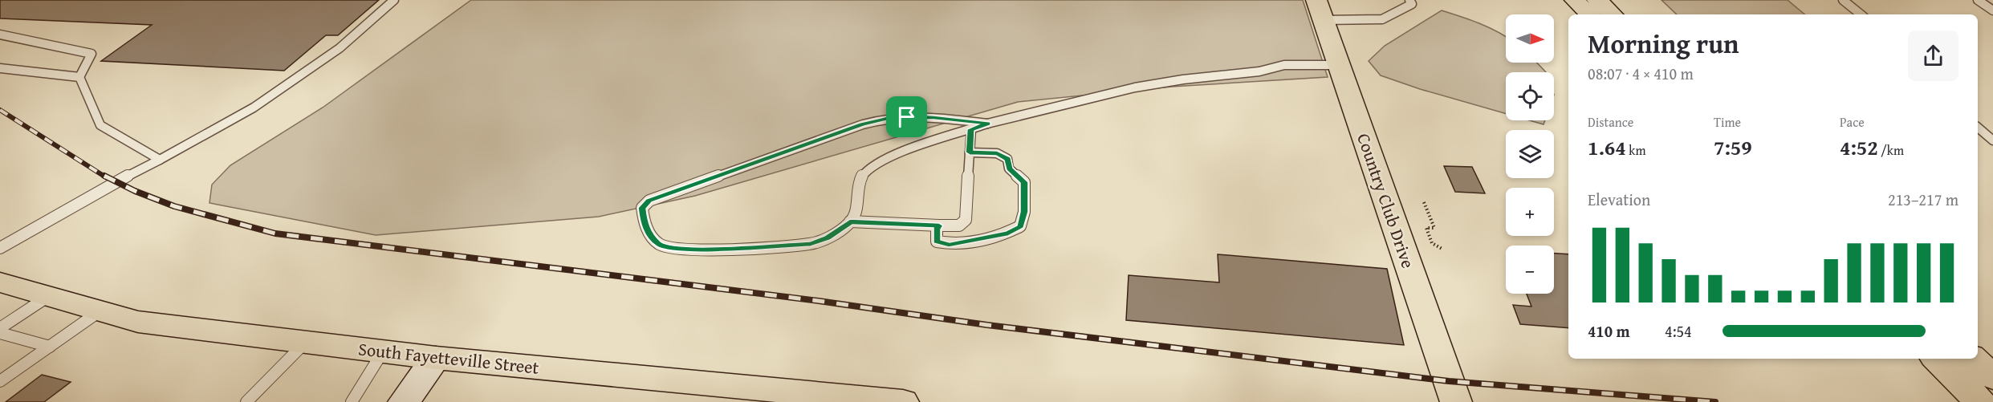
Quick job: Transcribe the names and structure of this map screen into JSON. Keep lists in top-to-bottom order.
{
  "streets": {
    "main road": ["Country Club Drive", "South Fayetteville Street"]
  },
  "north": "right",
  "page": {
    "map_buttons": ["+", "−"],
    "heading": ["Morning run", "08:07 · 4 × 410 m"],
    "stats": [
      ["Distance", "1.64 km"],
      ["Time", "7:59"],
      ["Pace", "4:52 /km"]
    ],
    "chart": ["Elevation", "213–217 m"],
    "list": [
      {
        "name": "410 m",
        "note": "4:54"
      }
    ]
  }
}
